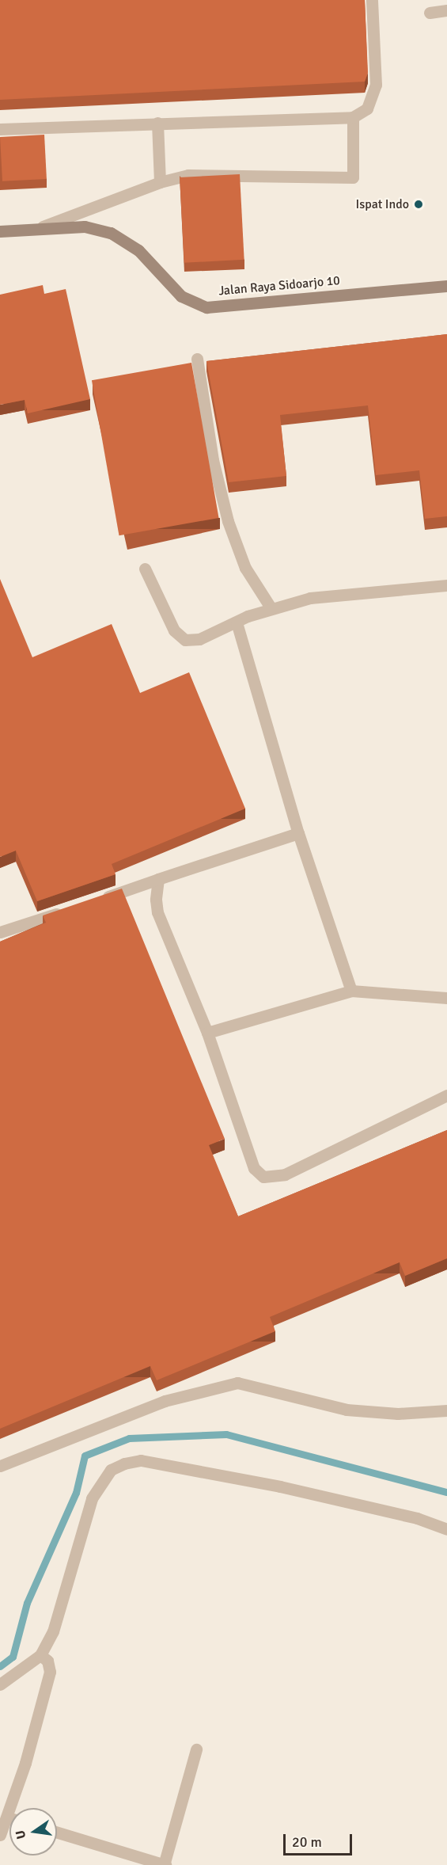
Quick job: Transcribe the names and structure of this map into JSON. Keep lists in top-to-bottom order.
{
  "streets": {
    "street": ["Jalan Raya Sidoarjo 10"]
  },
  "places": ["Ispat Indo"],
  "scale_bar": "20 m",
  "north": "left"
}
